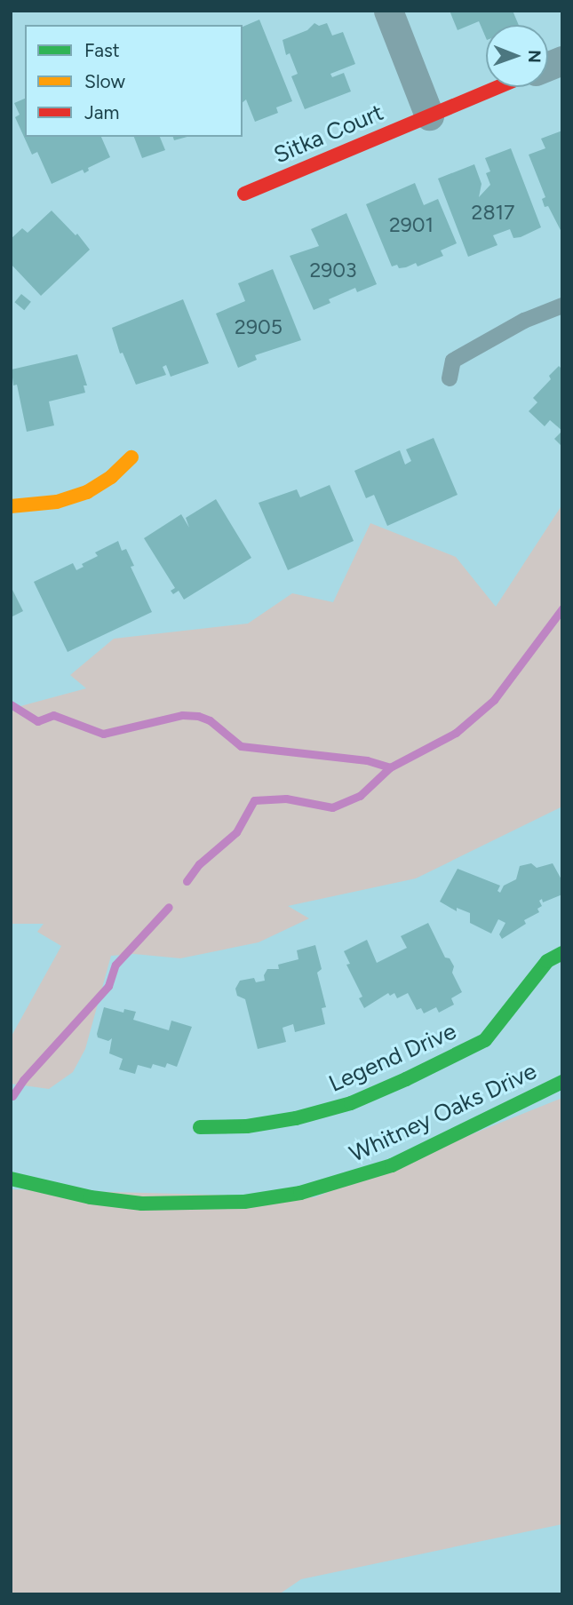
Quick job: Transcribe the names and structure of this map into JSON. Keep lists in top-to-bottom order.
{
  "streets": {
    "street": ["Sitka Court", "Legend Drive", "Whitney Oaks Drive"]
  },
  "house_numbers": [
    "2817",
    "2901",
    "2903",
    "2905"
  ],
  "legend": ["Fast", "Slow", "Jam"],
  "north": "right"
}
